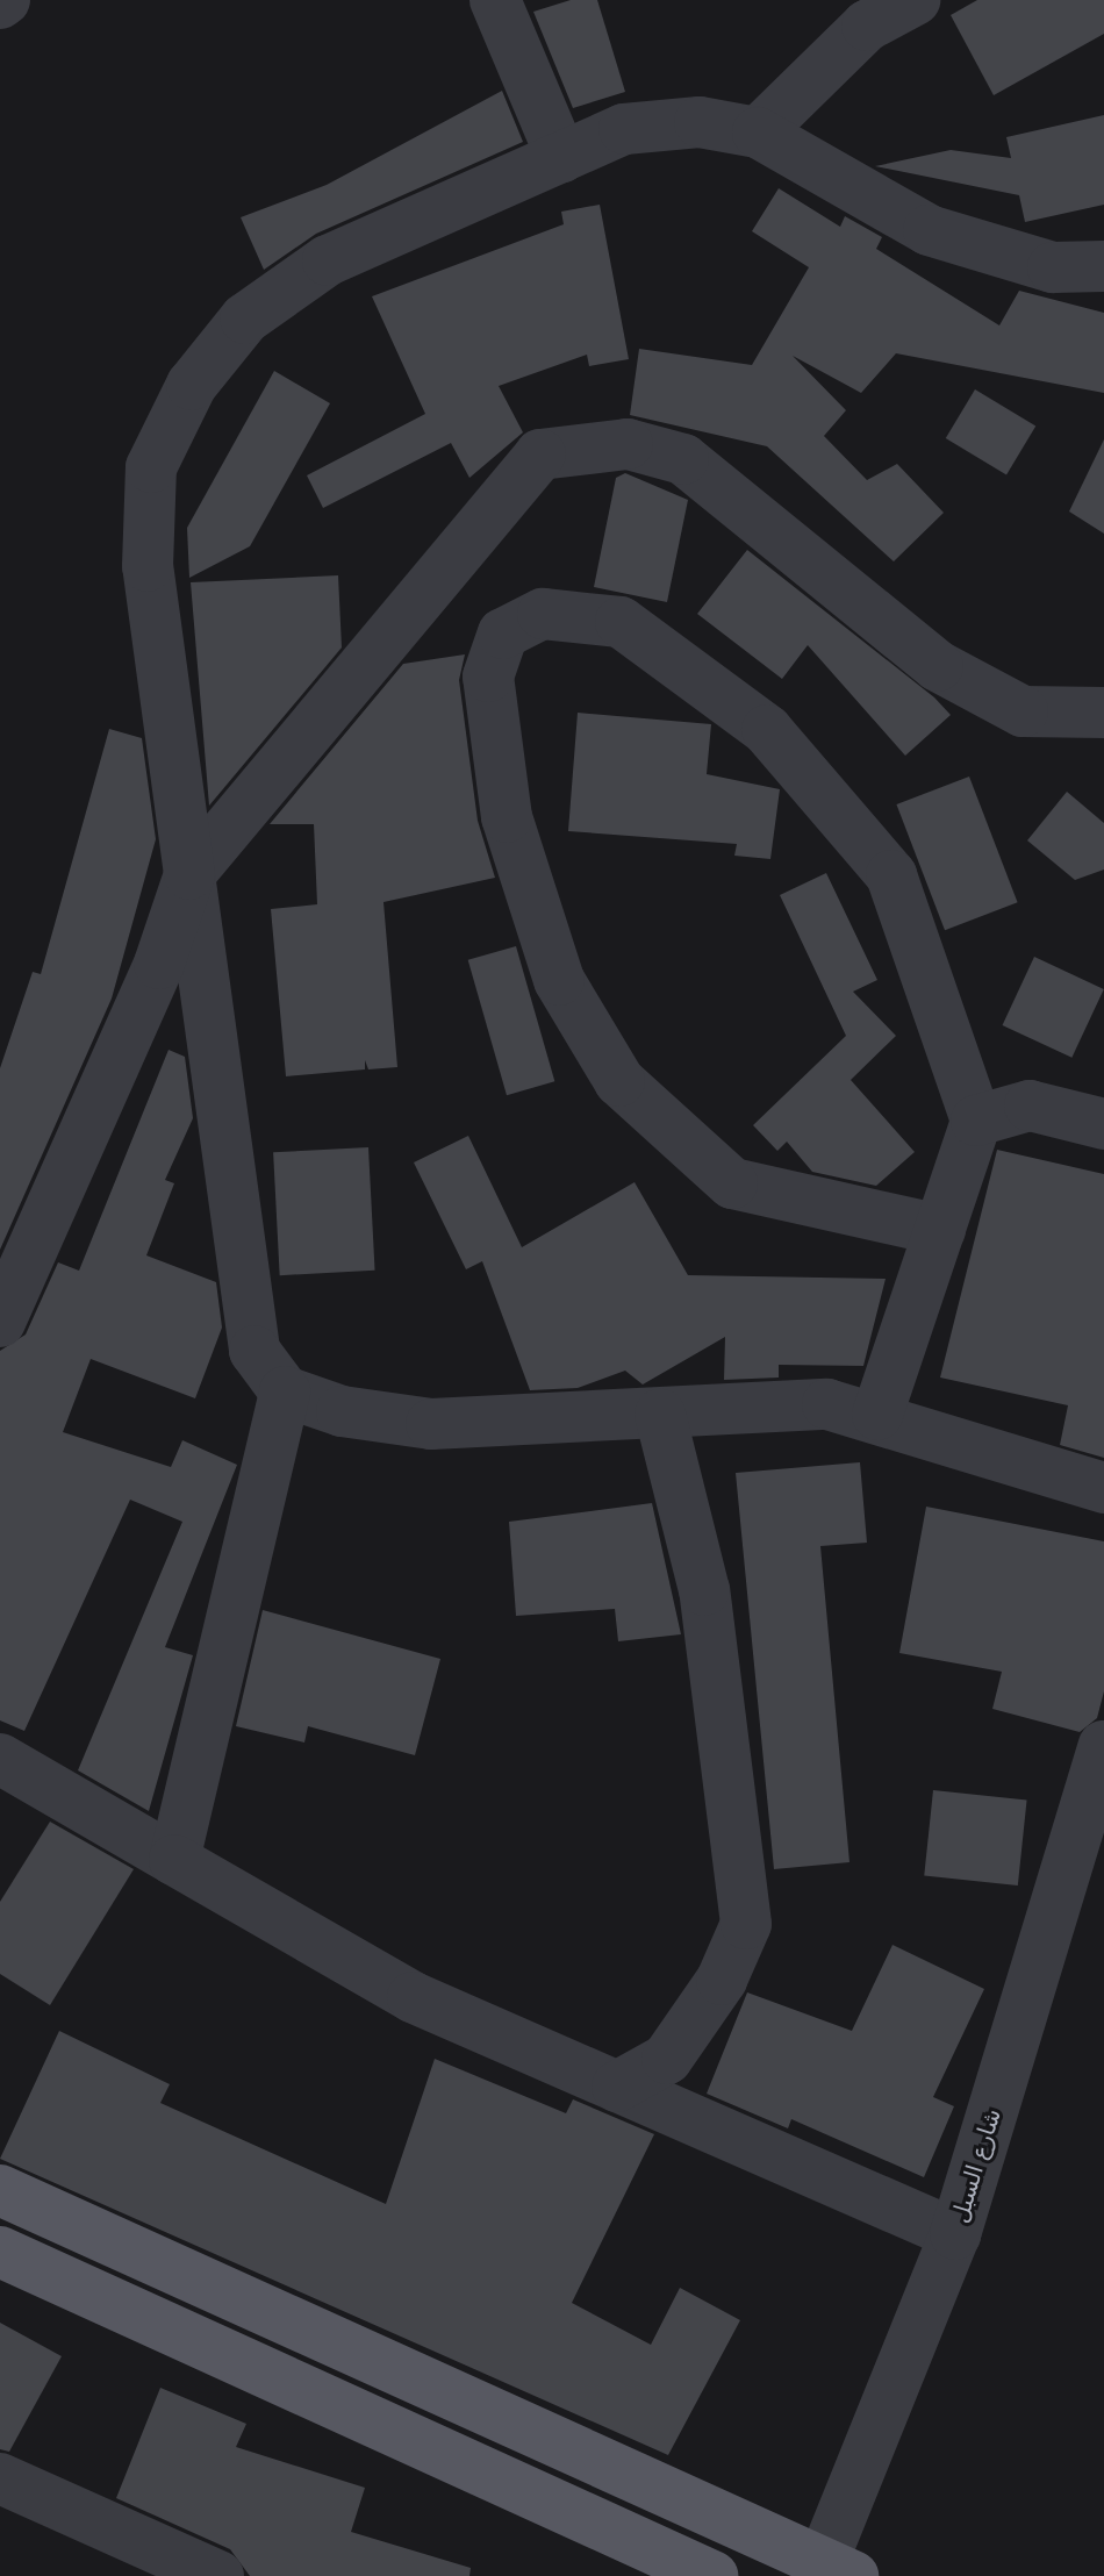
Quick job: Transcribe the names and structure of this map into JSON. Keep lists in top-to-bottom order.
{
  "streets": {
    "street": ["شارع السبل"]
  }
}
